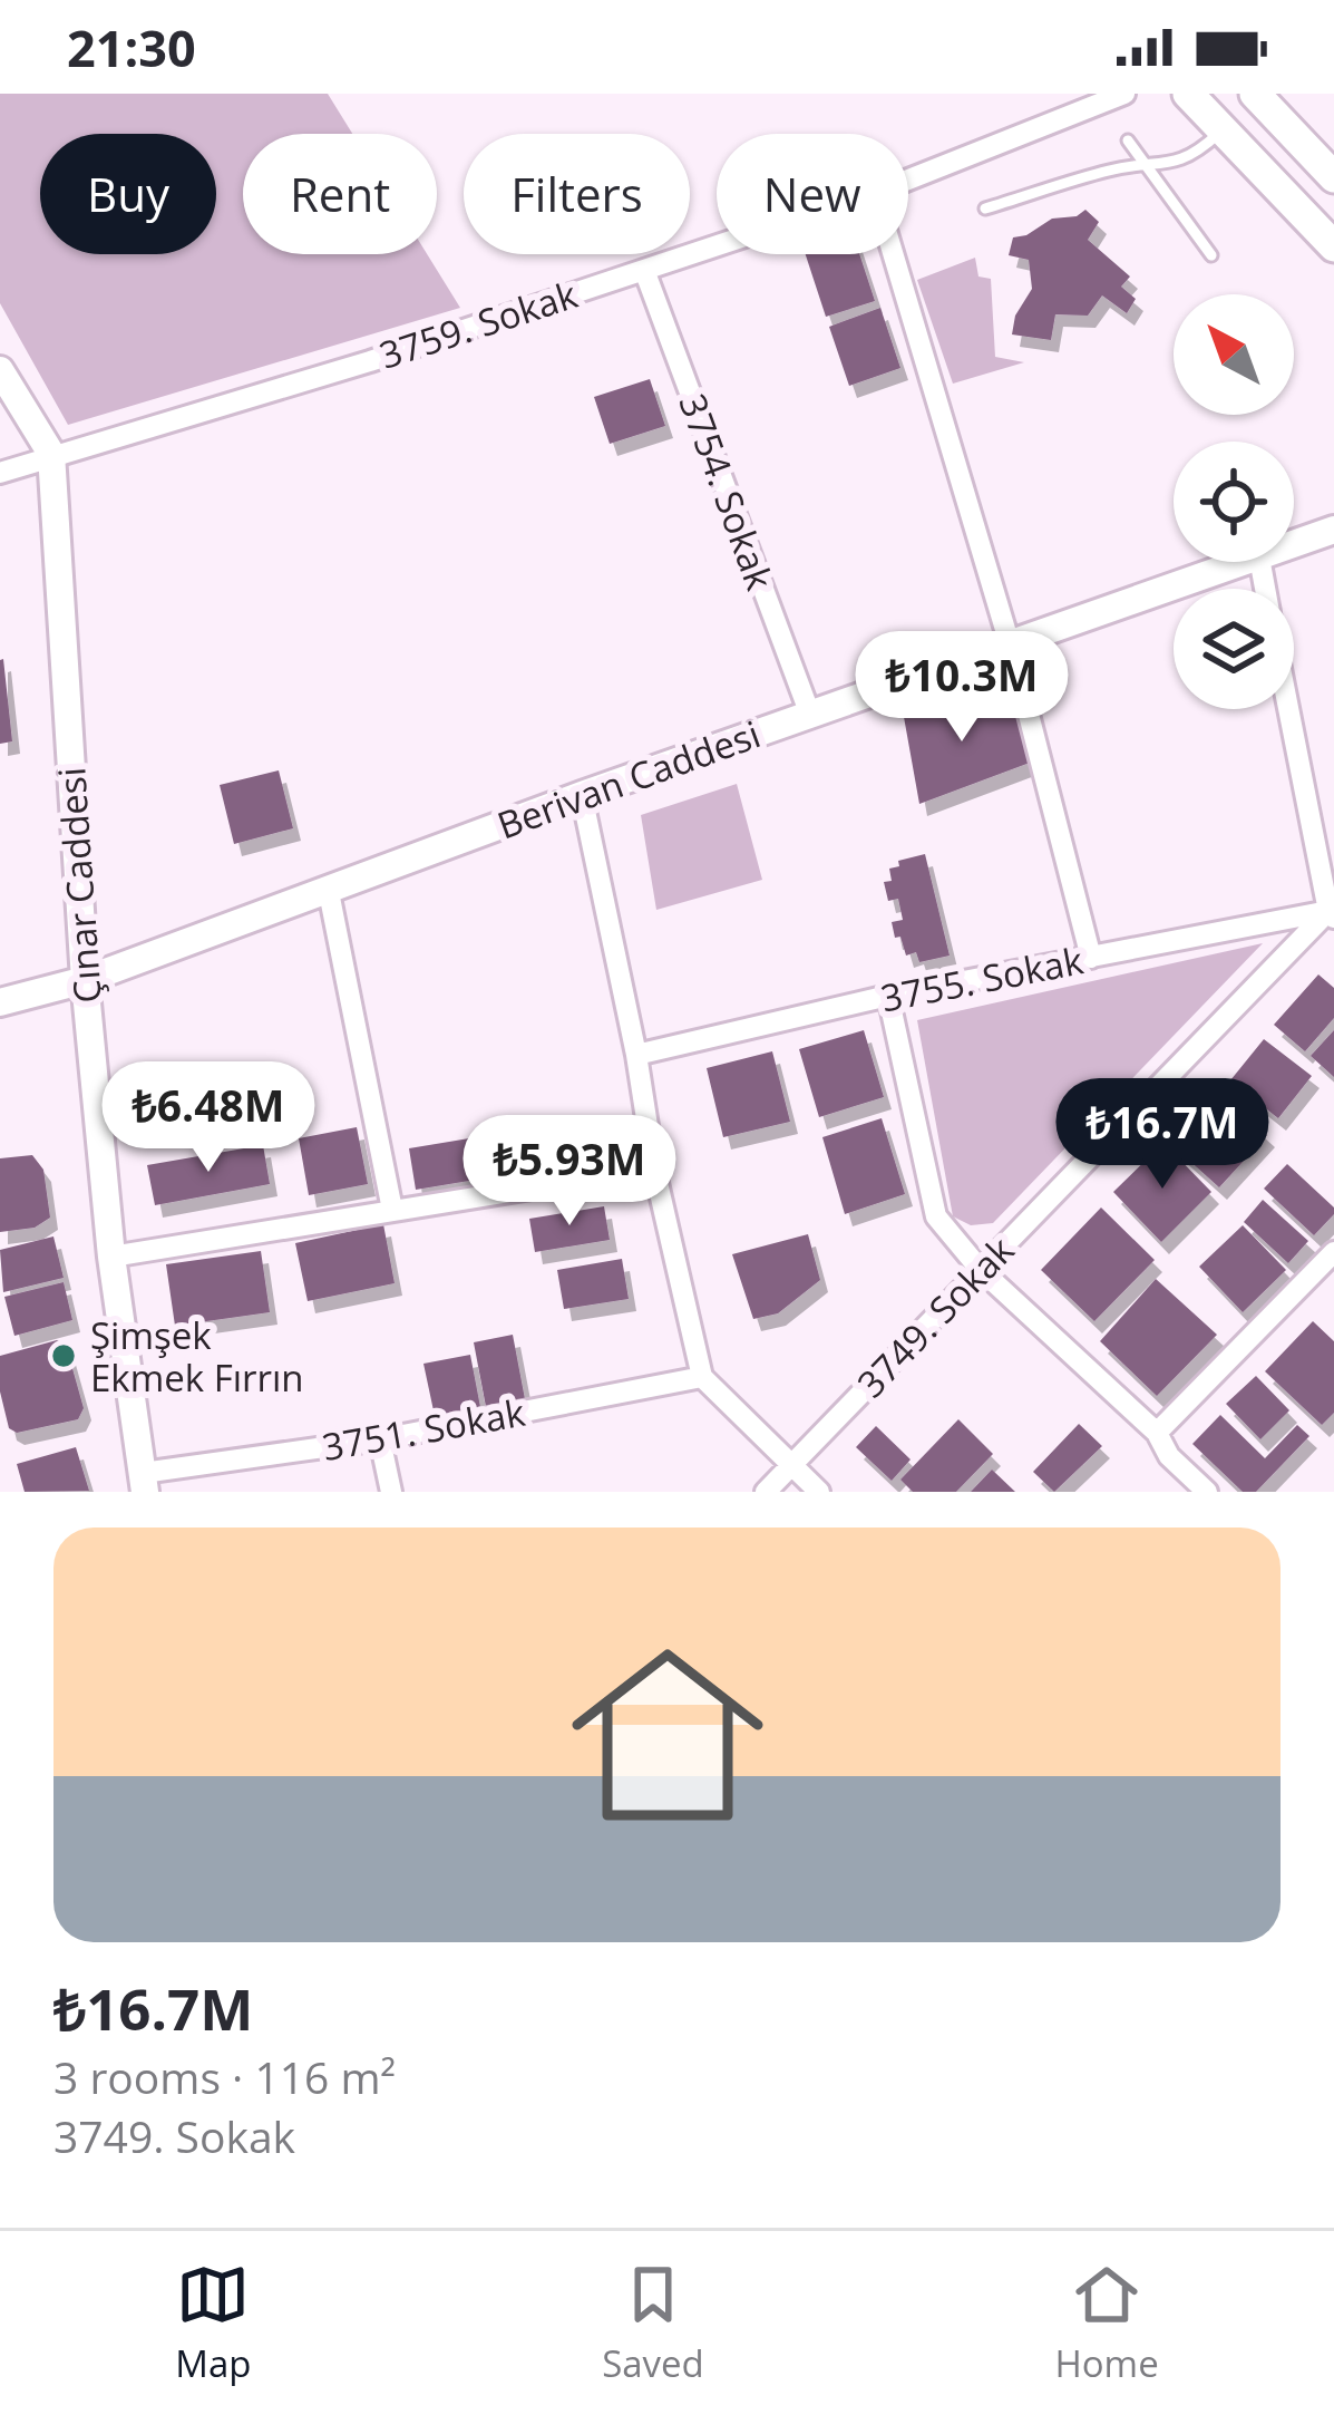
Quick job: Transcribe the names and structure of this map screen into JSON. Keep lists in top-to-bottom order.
{
  "streets": {
    "street": [
      "3759. Sokak",
      "3754. Sokak",
      "Berivan Caddesi",
      "Çınar Caddesi",
      "3755. Sokak",
      "3749. Sokak",
      "3751. Sokak"
    ]
  },
  "crossings": [
    ["3759. Sokak", "3754. Sokak"],
    ["3759. Sokak", "Çınar Caddesi"],
    ["3754. Sokak", "Berivan Caddesi"],
    ["Berivan Caddesi", "Çınar Caddesi"],
    ["Çınar Caddesi", "3751. Sokak"],
    ["3755. Sokak", "3749. Sokak"]
  ],
  "places": ["Şimşek Ekmek Fırrın"],
  "north": "top left",
  "page": {
    "status": "21:30",
    "chip": [
      "Buy",
      "Rent",
      "Filters",
      "New"
    ],
    "price": [
      "₺10.3M",
      "₺6.48M",
      "₺16.7M",
      "₺5.93M"
    ],
    "list": [
      {
        "name": "₺16.7M",
        "note": "3 rooms · 116 m² · 3749. Sokak"
      }
    ],
    "tabs": ["Map", "Saved", "Home"]
  }
}
